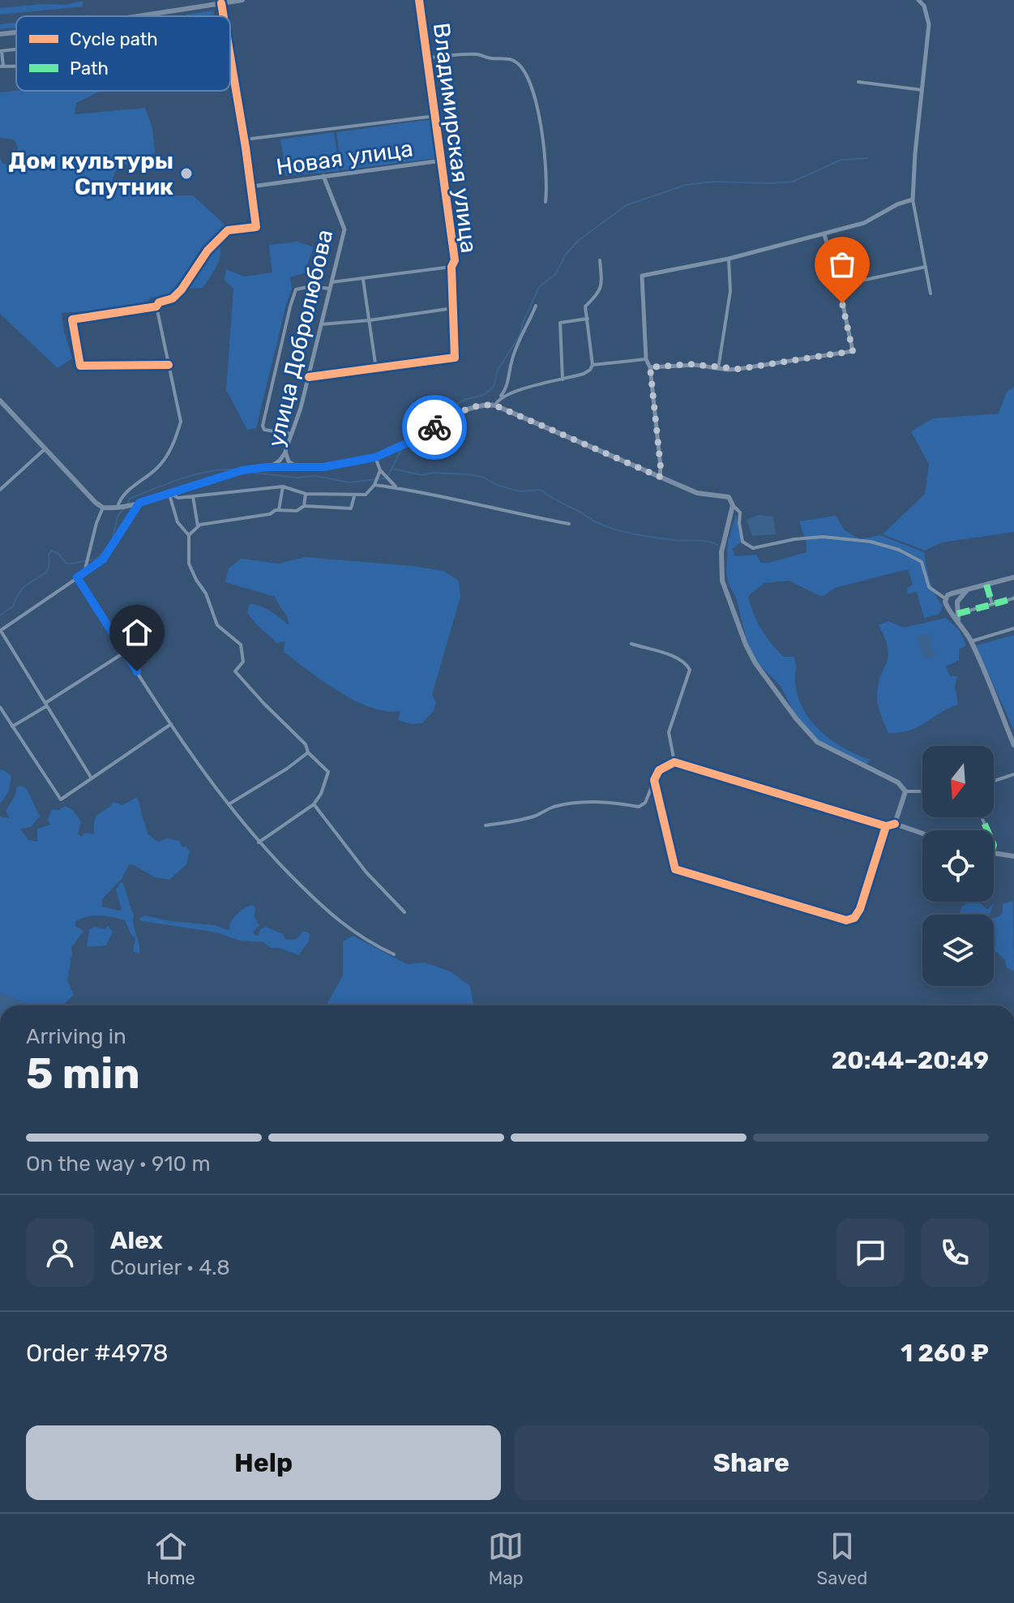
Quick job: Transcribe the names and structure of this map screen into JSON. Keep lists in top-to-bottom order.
{
  "streets": {
    "street": ["Владимирская улица", "Новая улица", "улица Добролюбова"]
  },
  "crossings": [
    ["Владимирская улица", "Новая улица"],
    ["Новая улица", "улица Добролюбова"]
  ],
  "places": ["Дом культуры Спутник"],
  "legend": ["Cycle path", "Path"],
  "north": "bottom",
  "page": {
    "heading": ["5 min", "Arriving in", "20:44–20:49"],
    "panel": [
      "Alex",
      "Courier · 4.8",
      "Order #4978",
      "1 260 ₽"
    ],
    "bar": "On the way · 910 m",
    "buttons": ["Help", "Share"],
    "tabs": ["Home", "Map", "Saved"]
  }
}
